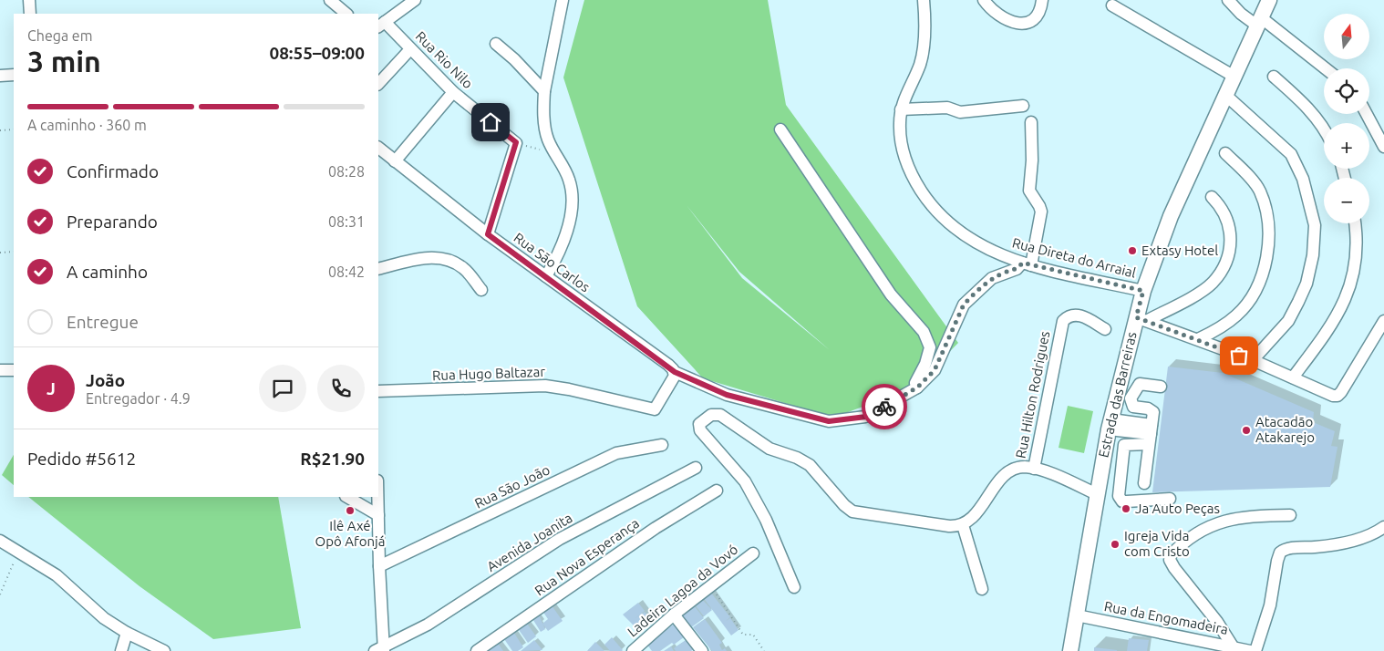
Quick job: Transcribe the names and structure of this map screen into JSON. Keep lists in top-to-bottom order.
{
  "streets": {
    "main road": ["Estrada das Barreiras"],
    "street": [
      "Rua Rio Nilo",
      "Rua Direta do Arraial",
      "Rua São Carlos",
      "Rua Hugo Baltazar",
      "Rua Hilton Rodrigues",
      "Rua São João",
      "Avenida Joanita",
      "Rua Nova Esperança",
      "Ladeira Lagoa da Vovó",
      "Rua da Engomadeira"
    ]
  },
  "crossings": [
    ["Rua Direta do Arraial", "Rua São Carlos"],
    ["Rua Direta do Arraial", "Estrada das Barreiras"],
    ["Rua São Carlos", "Rua Hugo Baltazar"],
    ["Estrada das Barreiras", "Rua da Engomadeira"]
  ],
  "places": [
    "Extasy Hotel",
    "Atacadão Atakarejo",
    "Ja Auto Peças",
    "Ilê Axé Opô Afonjá",
    "Igreja Vida com Cristo"
  ],
  "north": "top",
  "page": {
    "map_buttons": ["+", "−"],
    "heading": ["3 min", "Chega em", "08:55–09:00"],
    "panel": [
      "João",
      "Entregador · 4.9",
      "Pedido #5612",
      "R$21.90"
    ],
    "bar": "A caminho · 360 m",
    "list": [
      ["Confirmado", "08:28"],
      ["Preparando", "08:31"],
      ["A caminho", "08:42"],
      "Entregue"
    ],
    "round": "J"
  }
}
